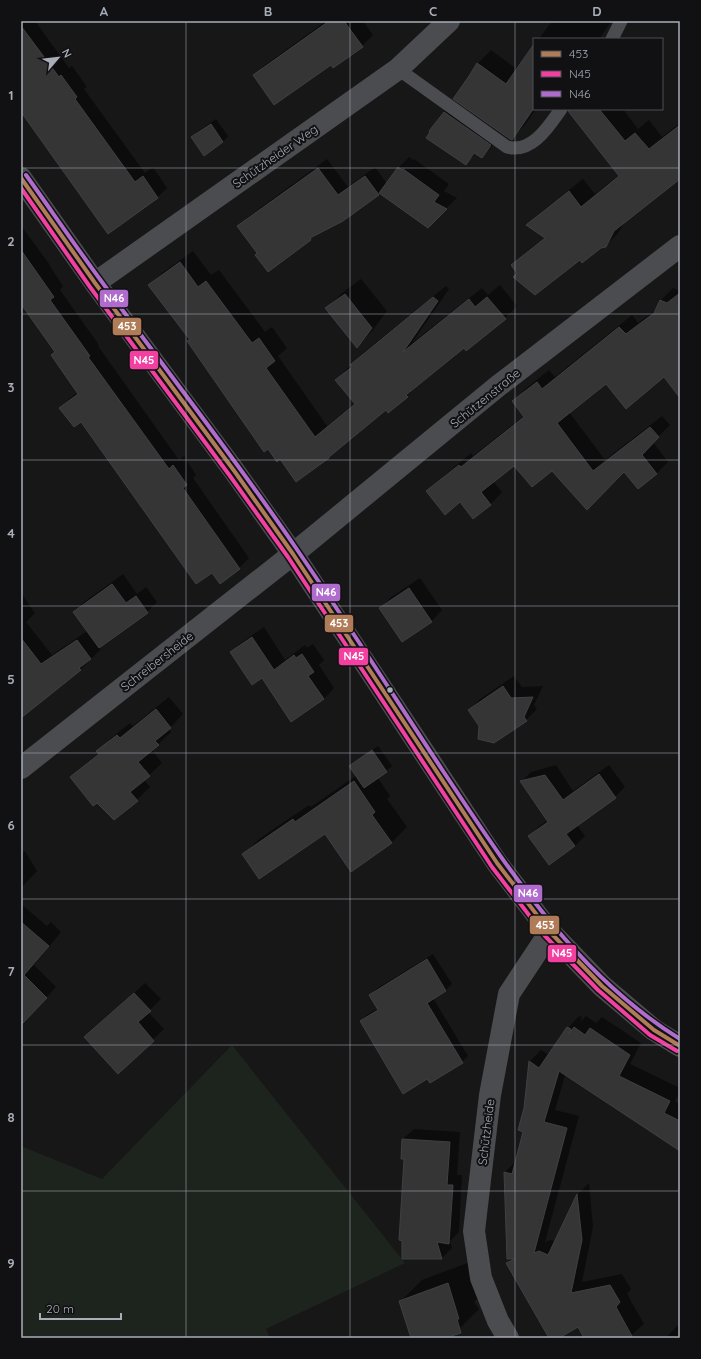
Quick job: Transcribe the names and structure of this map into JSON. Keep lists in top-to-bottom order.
{
  "streets": {
    "street": [
      "Schützheider Weg",
      "Schützenstraße",
      "Schreibersheide",
      "Schützheide"
    ]
  },
  "crossings": [
    ["Schützenstraße", "Schreibersheide"]
  ],
  "lines": ["transit line N46", "transit line 453", "transit line N45"],
  "legend": ["453", "N45", "N46"],
  "scale_bar": "20 m",
  "north": "top right",
  "grid": {
    "columns": [
      "A",
      "B",
      "C",
      "D"
    ],
    "rows": [
      "1",
      "2",
      "3",
      "4",
      "5",
      "6",
      "7",
      "8",
      "9"
    ]
  }
}
